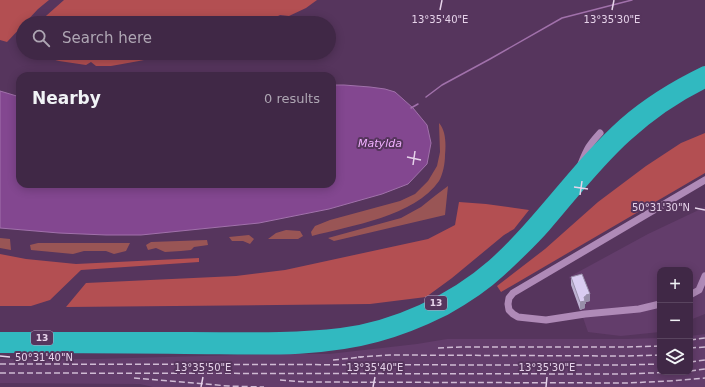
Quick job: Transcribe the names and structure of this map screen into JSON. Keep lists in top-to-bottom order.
{
  "streets": {
    "highway": ["13"]
  },
  "water": ["Matylda"],
  "page": {
    "search": "Search here",
    "heading": ["Nearby", "0 results"],
    "map_buttons": ["+", "−"]
  },
  "coordinates": [
    "13°35'40\"E",
    "13°35'30\"E",
    "50°31'30\"N",
    "50°31'40\"N",
    "13°35'50\"E"
  ]
}
